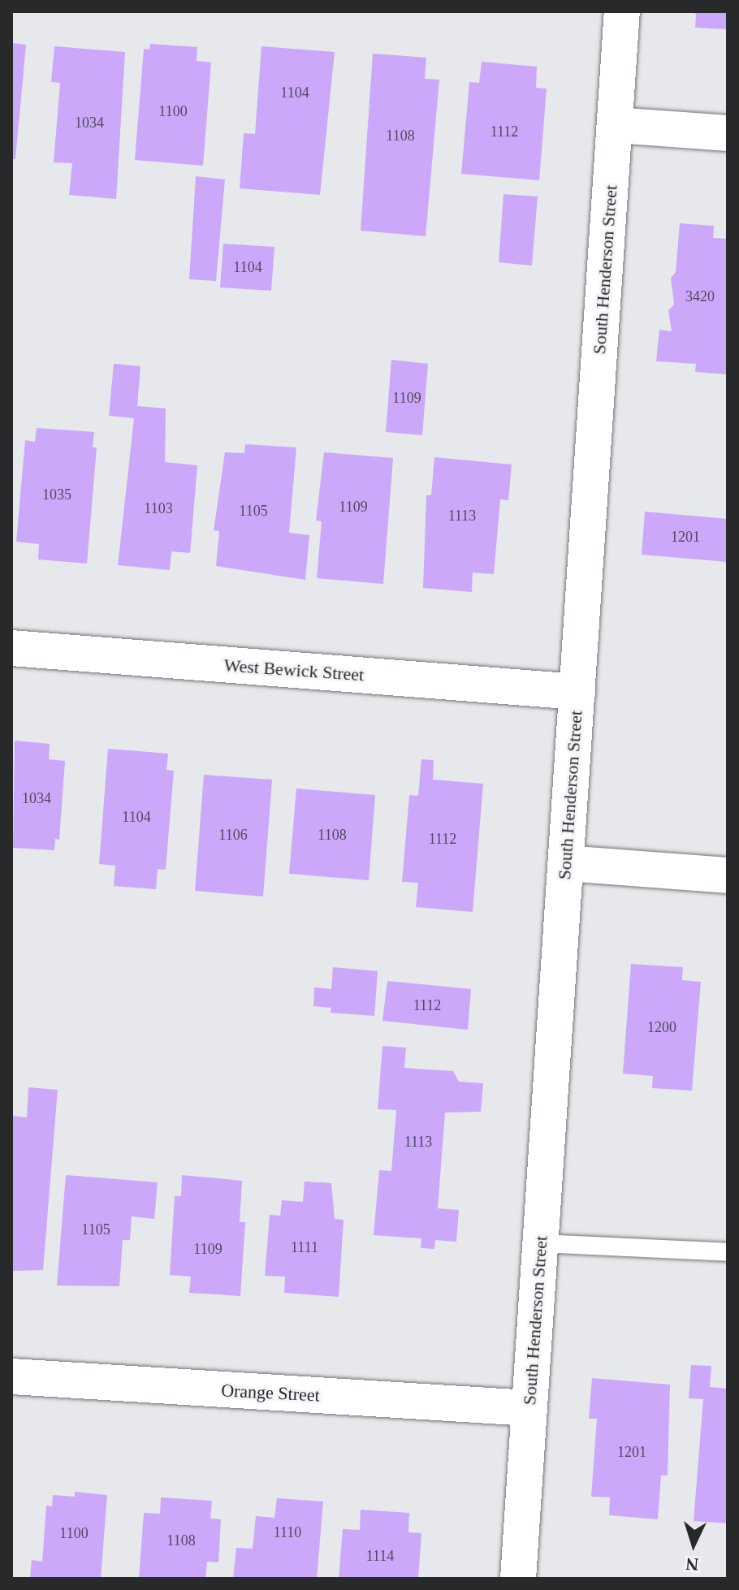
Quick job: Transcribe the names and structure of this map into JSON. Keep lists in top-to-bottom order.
{
  "streets": {
    "street": ["South Henderson Street", "West Bewick Street", "Orange Street"]
  },
  "crossings": [
    ["South Henderson Street", "West Bewick Street"],
    ["South Henderson Street", "Orange Street"]
  ],
  "house_numbers": [
    "1104",
    "1100",
    "1034",
    "1112",
    "1108",
    "1104",
    "3420",
    "1109",
    "1035",
    "1109",
    "1103",
    "1105",
    "1113",
    "1201",
    "1034",
    "1104",
    "1106",
    "1108",
    "1112",
    "1112",
    "1200",
    "1113",
    "1105",
    "1111",
    "1109",
    "1201",
    "1110",
    "1100",
    "1108",
    "1114"
  ],
  "north": "bottom"
}
